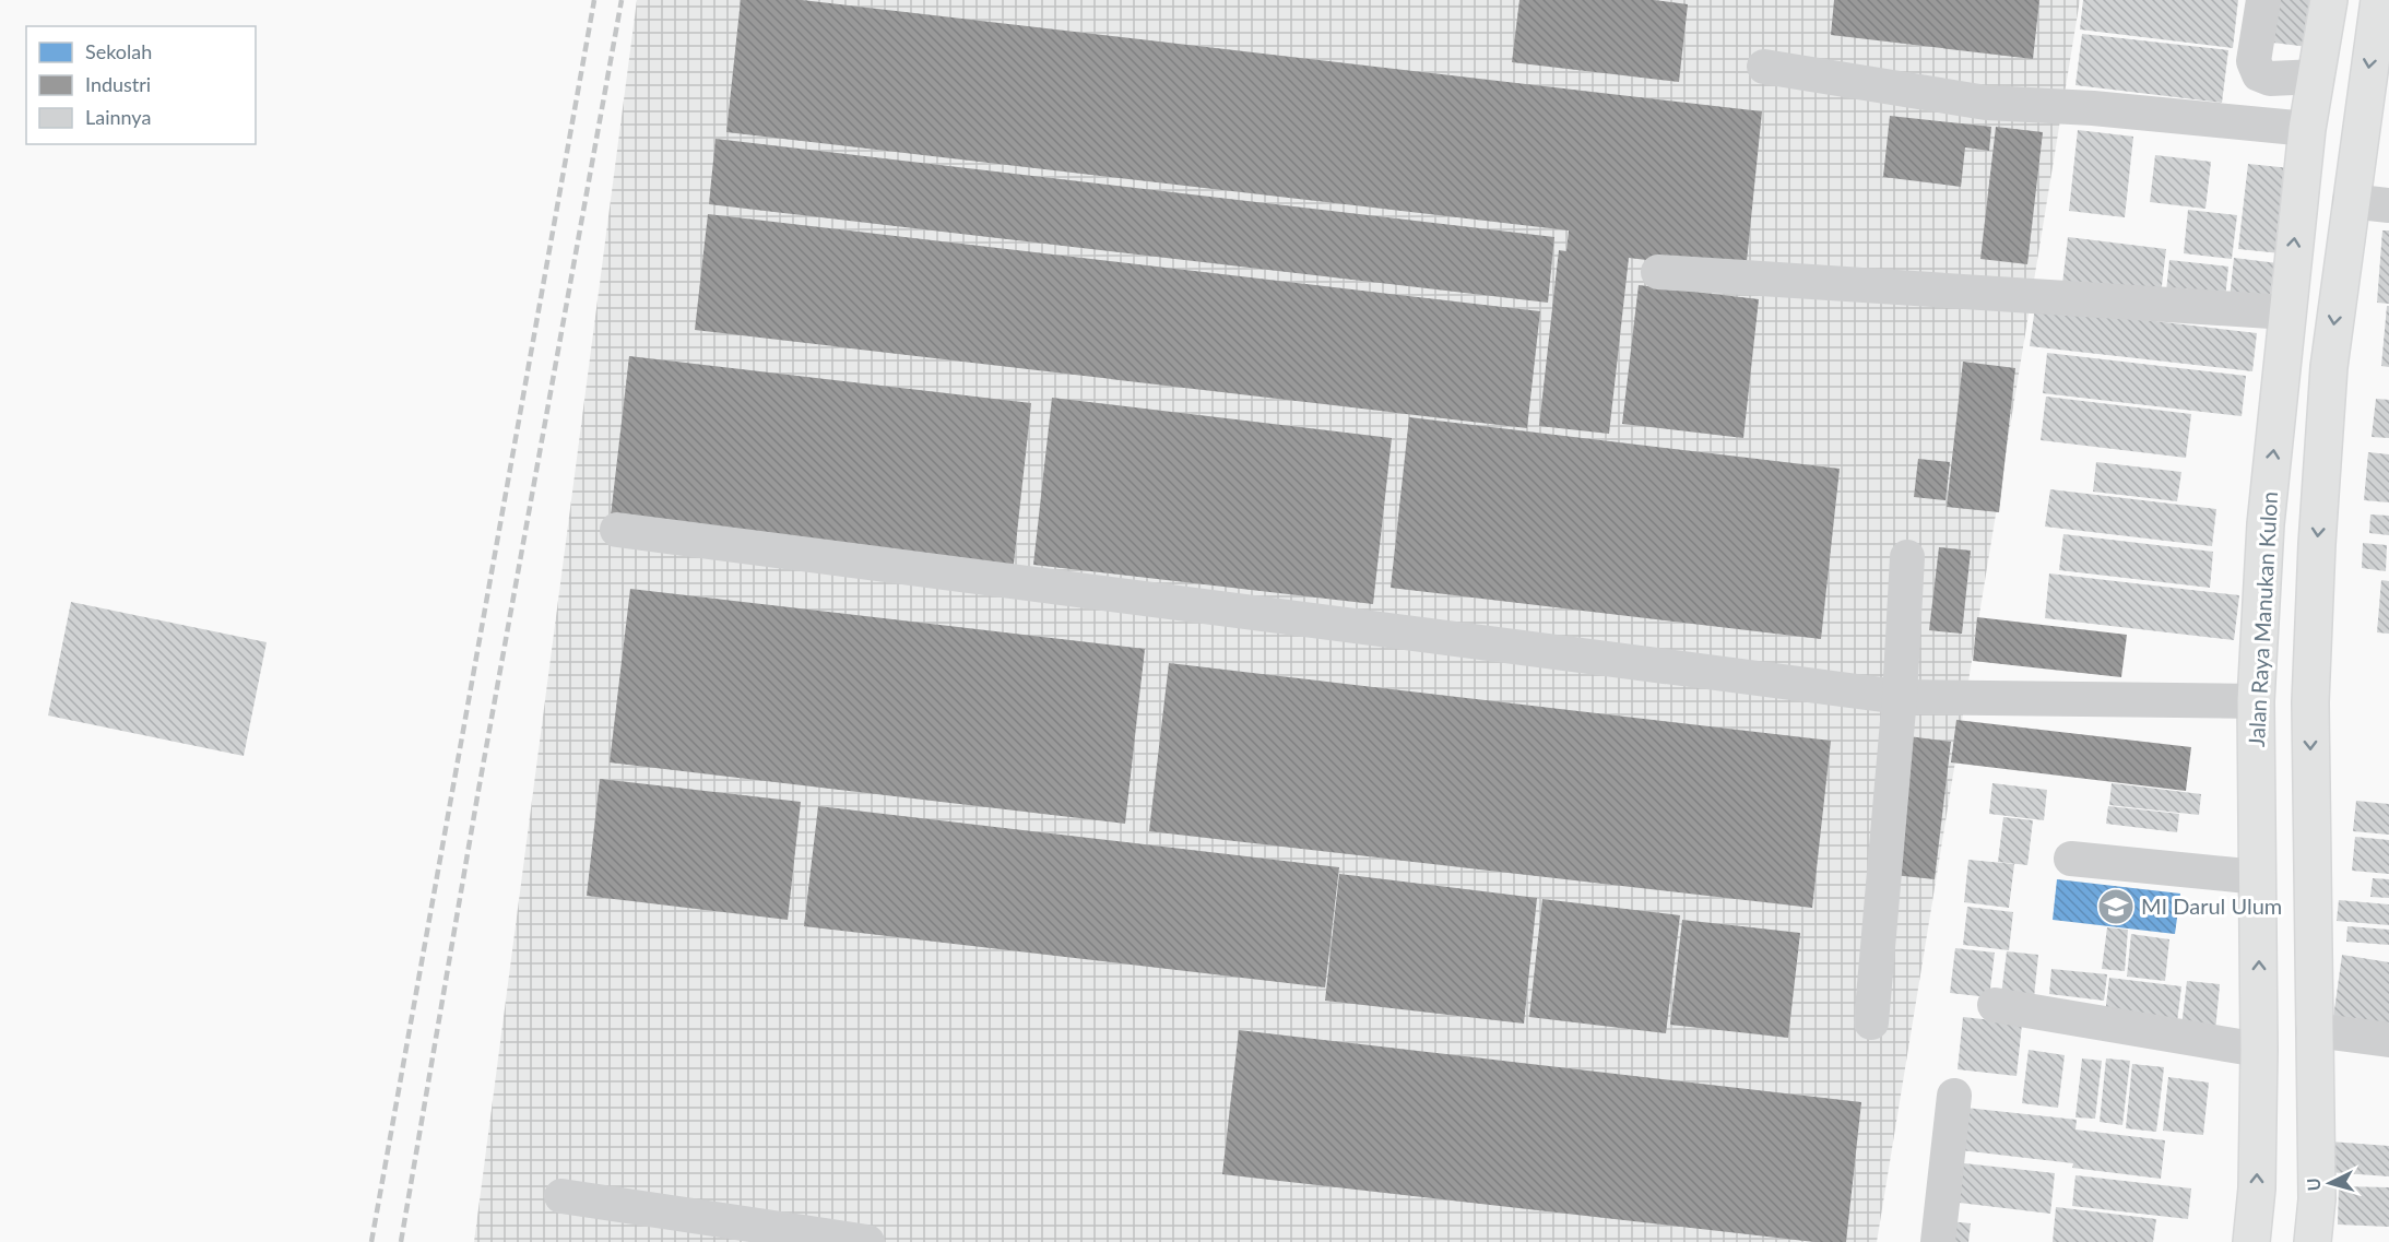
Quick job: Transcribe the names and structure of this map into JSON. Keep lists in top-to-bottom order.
{
  "streets": {
    "main road": ["Jalan Raya Manukan Kulon"]
  },
  "places": {
    "school or university": ["MI Darul Ulum"]
  },
  "legend": ["Sekolah", "Industri", "Lainnya"],
  "north": "left"
}
